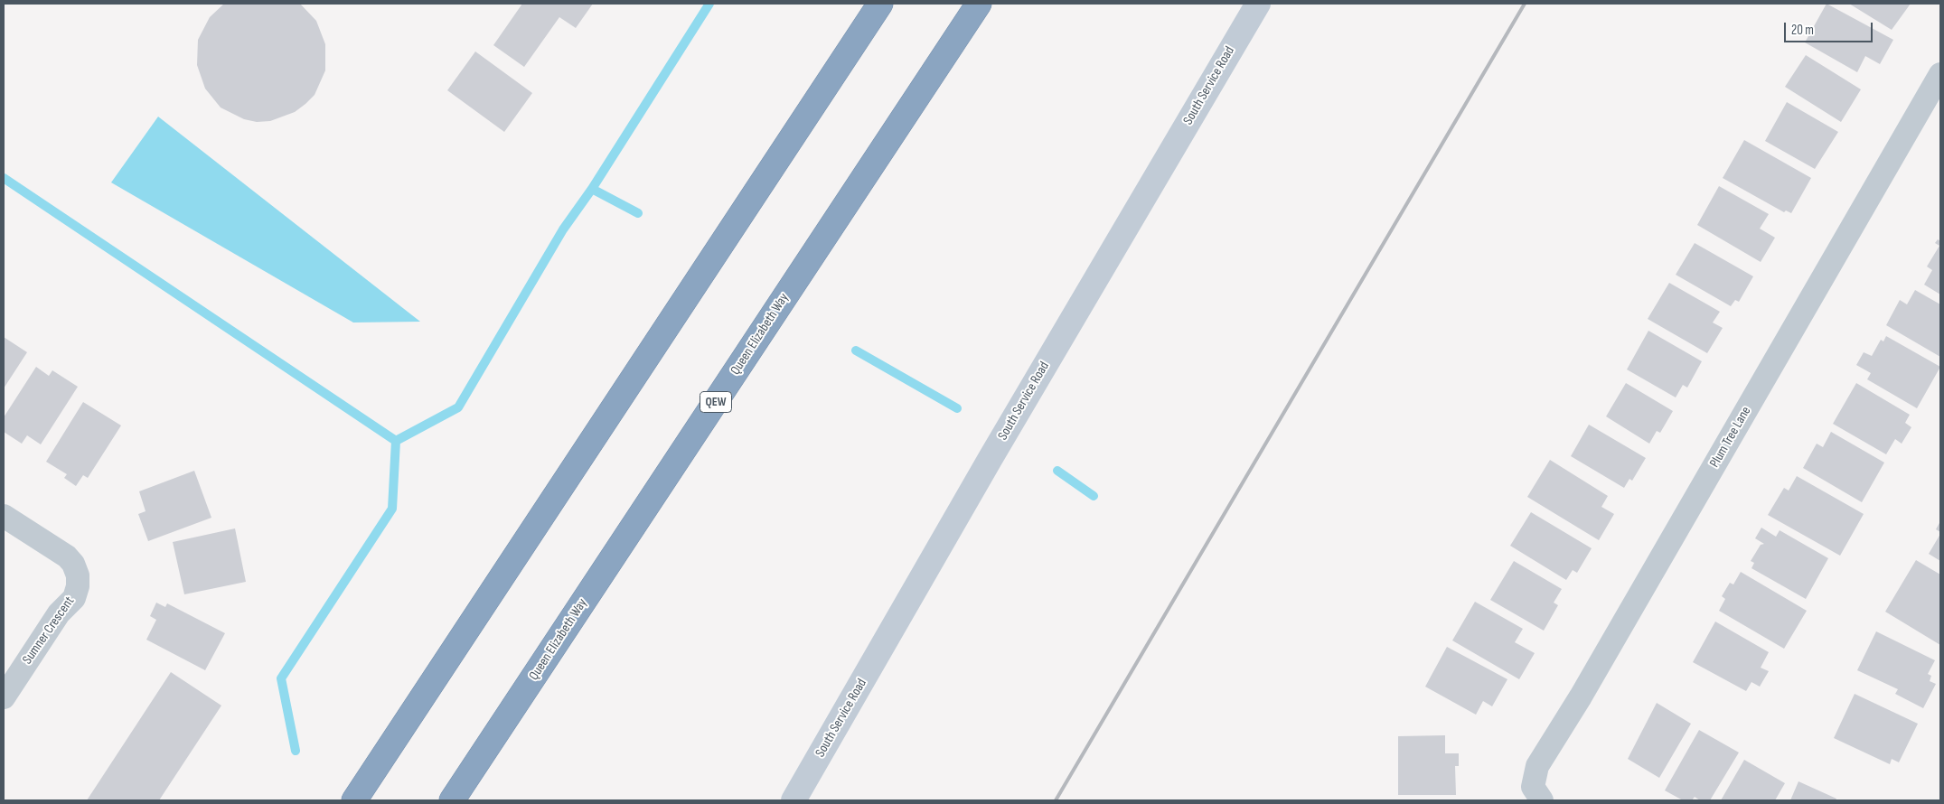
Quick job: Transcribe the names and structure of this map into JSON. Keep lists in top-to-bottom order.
{
  "streets": {
    "highway": ["Queen Elizabeth Way", "QEW"],
    "street": ["South Service Road", "Plum Tree Lane", "Sumner Crescent"]
  },
  "scale_bar": "20 m"
}
